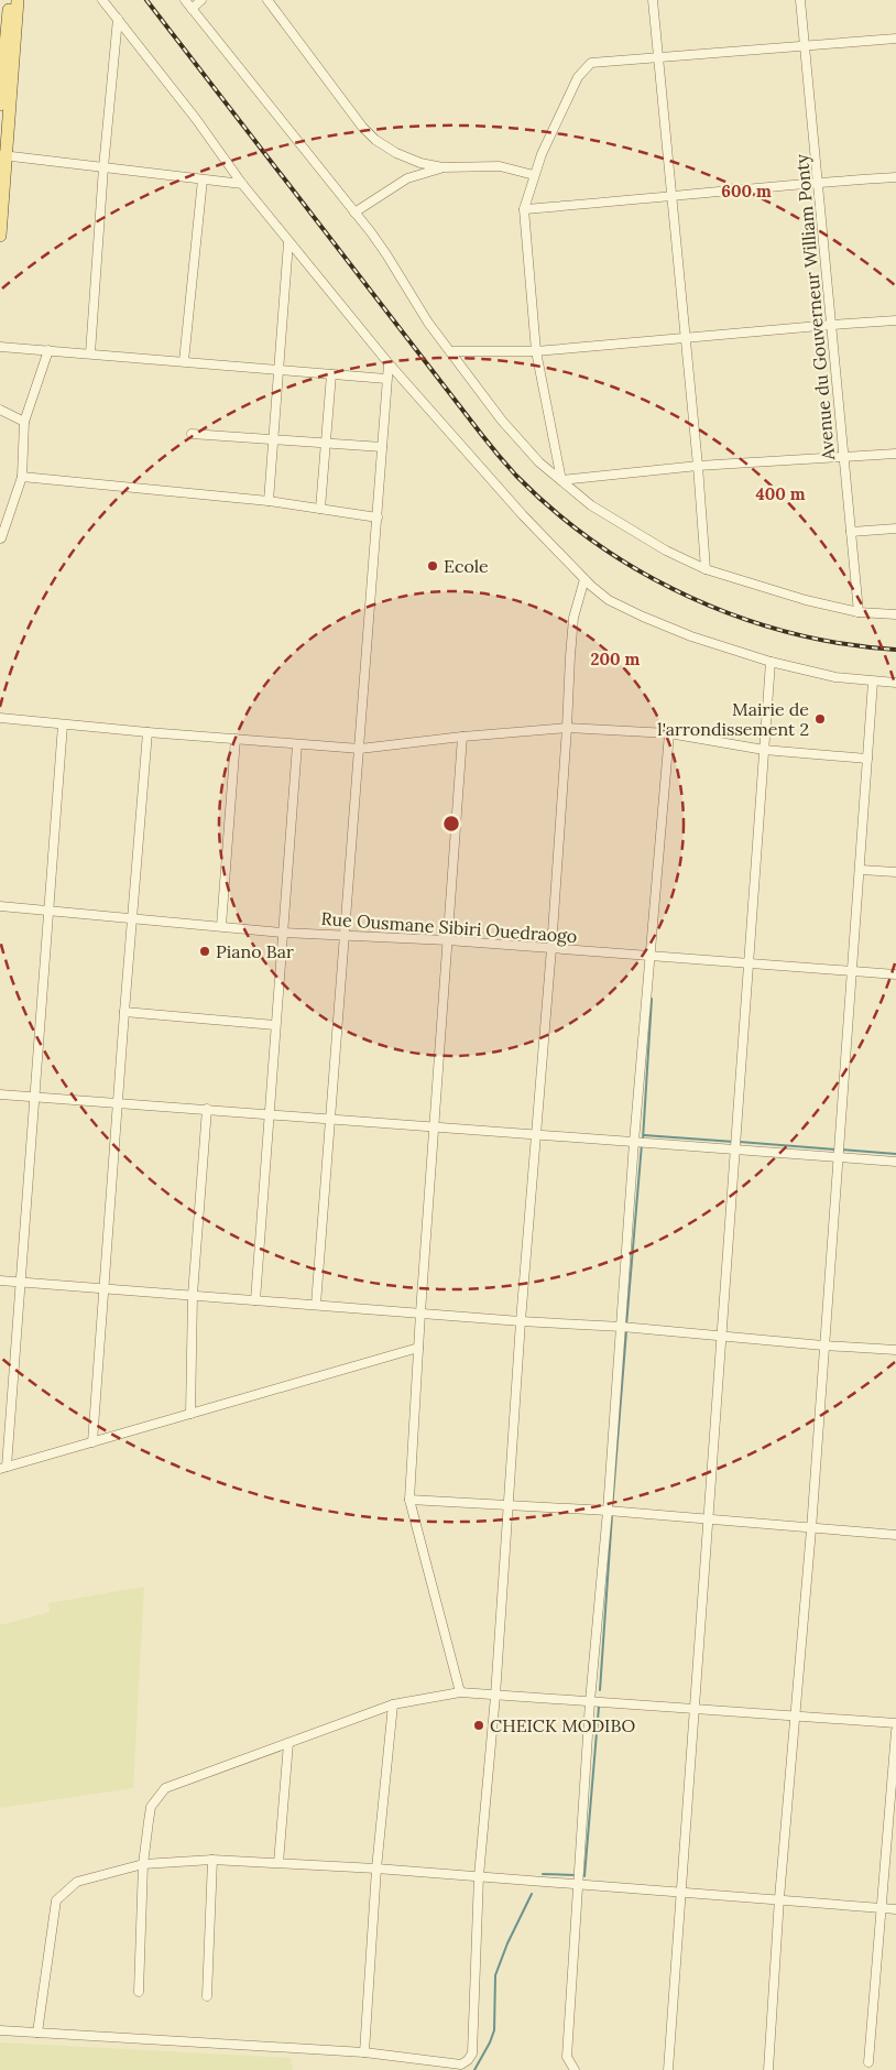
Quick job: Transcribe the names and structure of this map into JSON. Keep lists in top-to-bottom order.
{
  "streets": {
    "street": ["Avenue du Gouverneur William Ponty", "Rue Ousmane Sibiri Ouedraogo"]
  },
  "places": [
    "Ecole",
    "Mairie de l'arrondissement 2",
    "Piano Bar",
    "CHEICK MODIBO"
  ],
  "rings": ["600 m", "400 m", "200 m"]
}
